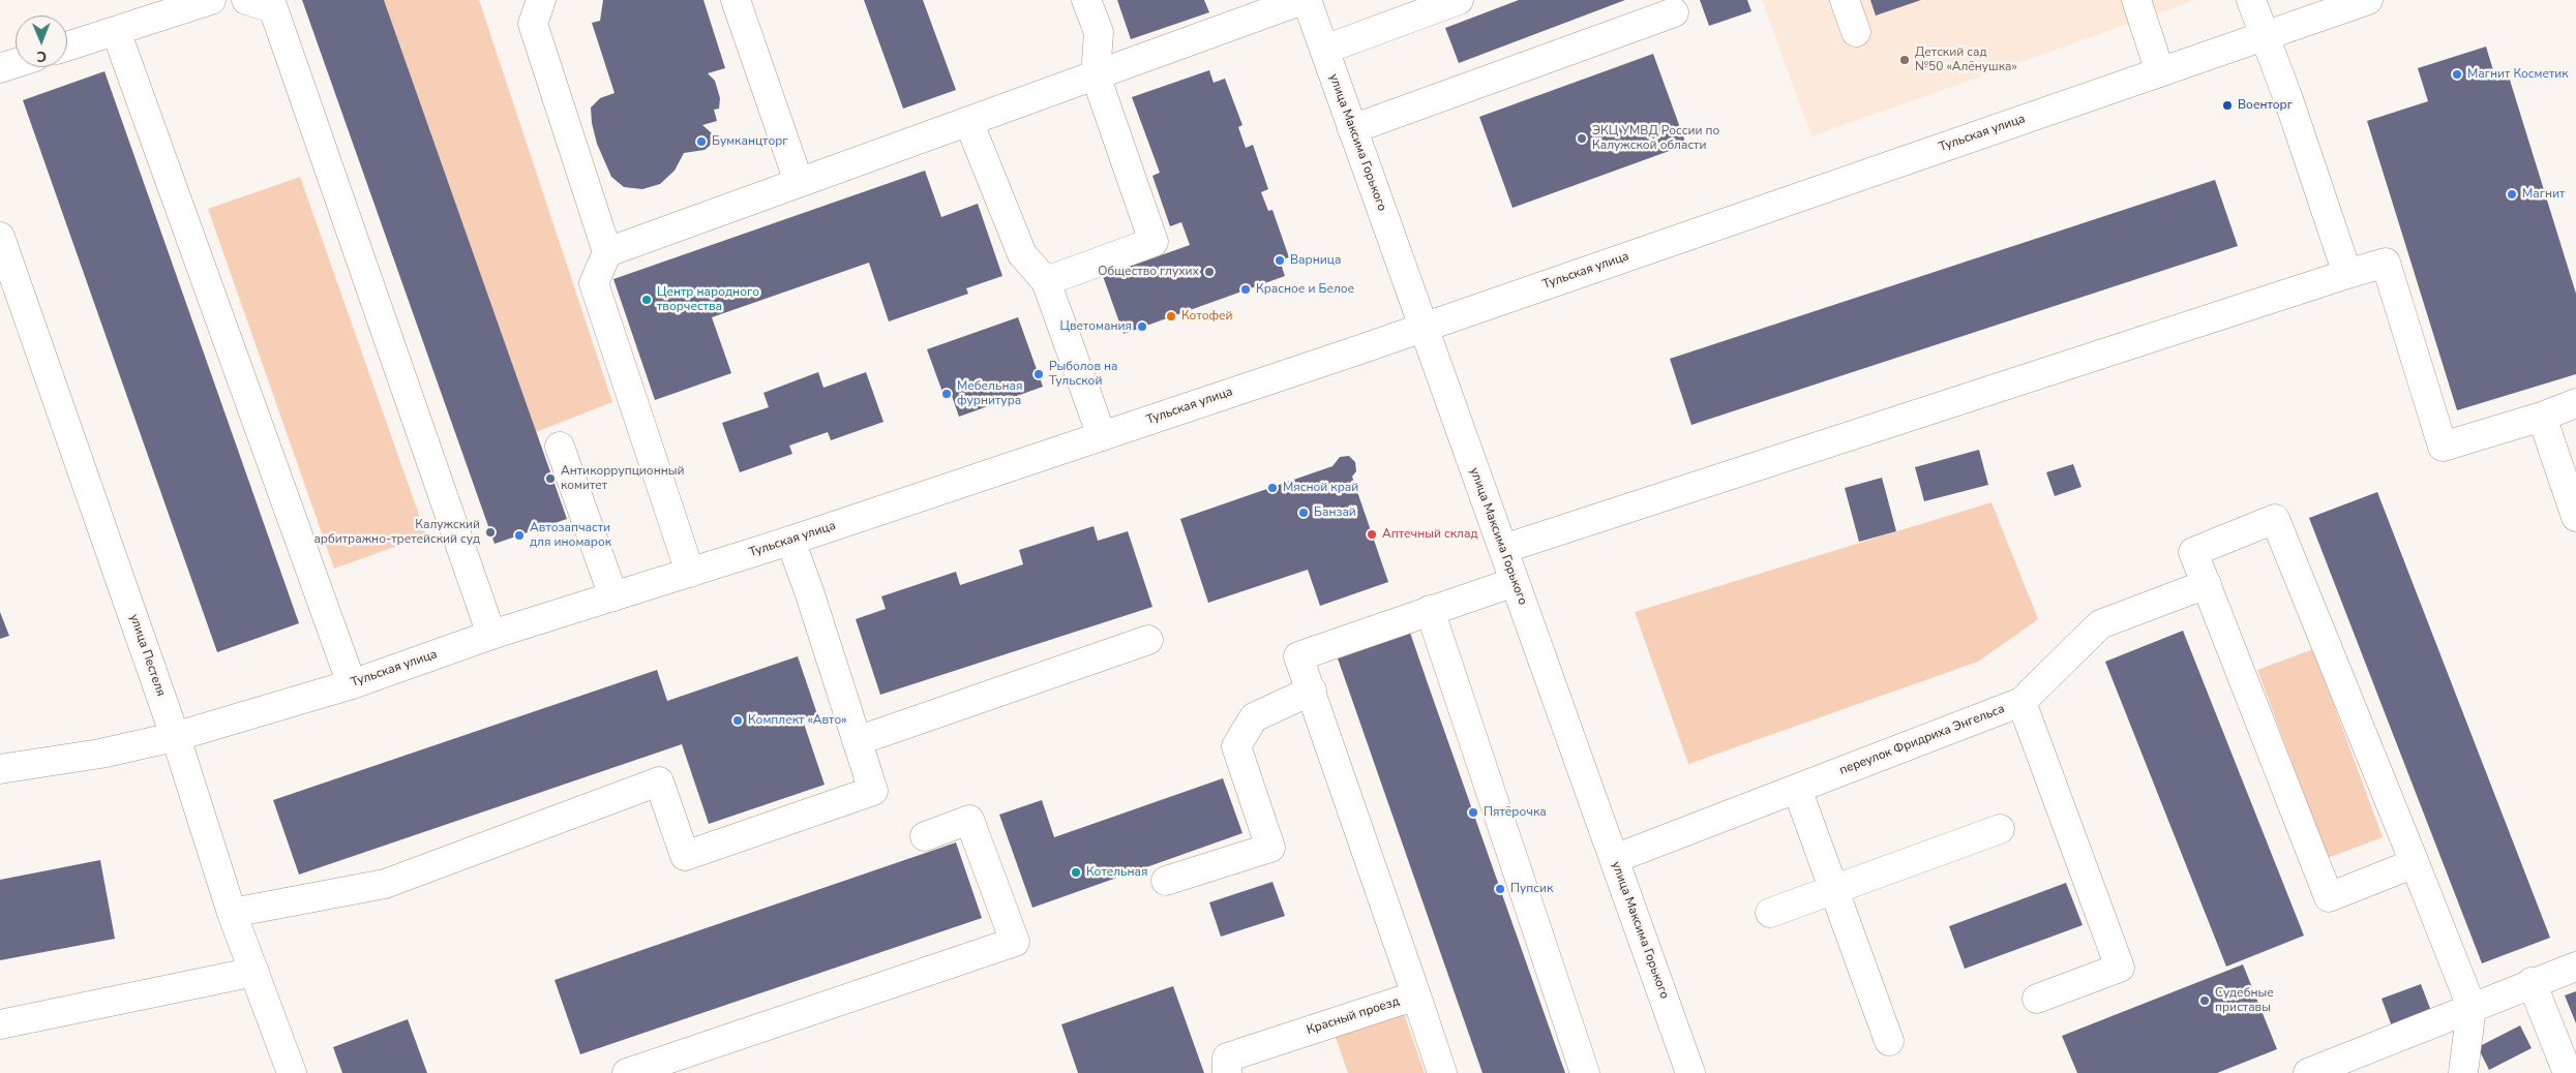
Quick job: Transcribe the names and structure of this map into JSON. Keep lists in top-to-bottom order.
{
  "streets": {
    "street": [
      "Тульская улица",
      "улица Максима Горького",
      "улица Пестеля",
      "переулок Фридриха Энгельса",
      "Красный проезд"
    ]
  },
  "crossings": [
    ["Тульская улица", "улица Максима Горького"],
    ["Тульская улица", "улица Пестеля"],
    ["улица Максима Горького", "переулок Фридриха Энгельса"]
  ],
  "places": [
    "Детский сад №50 «Алёнушка»",
    "Магнит Косметик",
    "Военторг",
    "ЭКЦ УМВД России по Калужской области",
    "Бумканцторг",
    "Магнит",
    "Варница",
    "Общество глухих",
    "Красное и Белое",
    "Центр народного творчества",
    "Котофей",
    "Цветомания",
    "Рыболов на Тульской",
    "Мебельная фурнитура",
    "Антикоррупционный комитет",
    "Мясной край",
    "Банзай",
    "Калужский арбитражно-третейский суд",
    "Аптечный склад",
    "Автозапчасти для иномарок",
    "Комплект «Авто»",
    "Пятёрочка",
    "Котельная",
    "Пупсик",
    "Судебные приставы"
  ],
  "north": "bottom"
}
